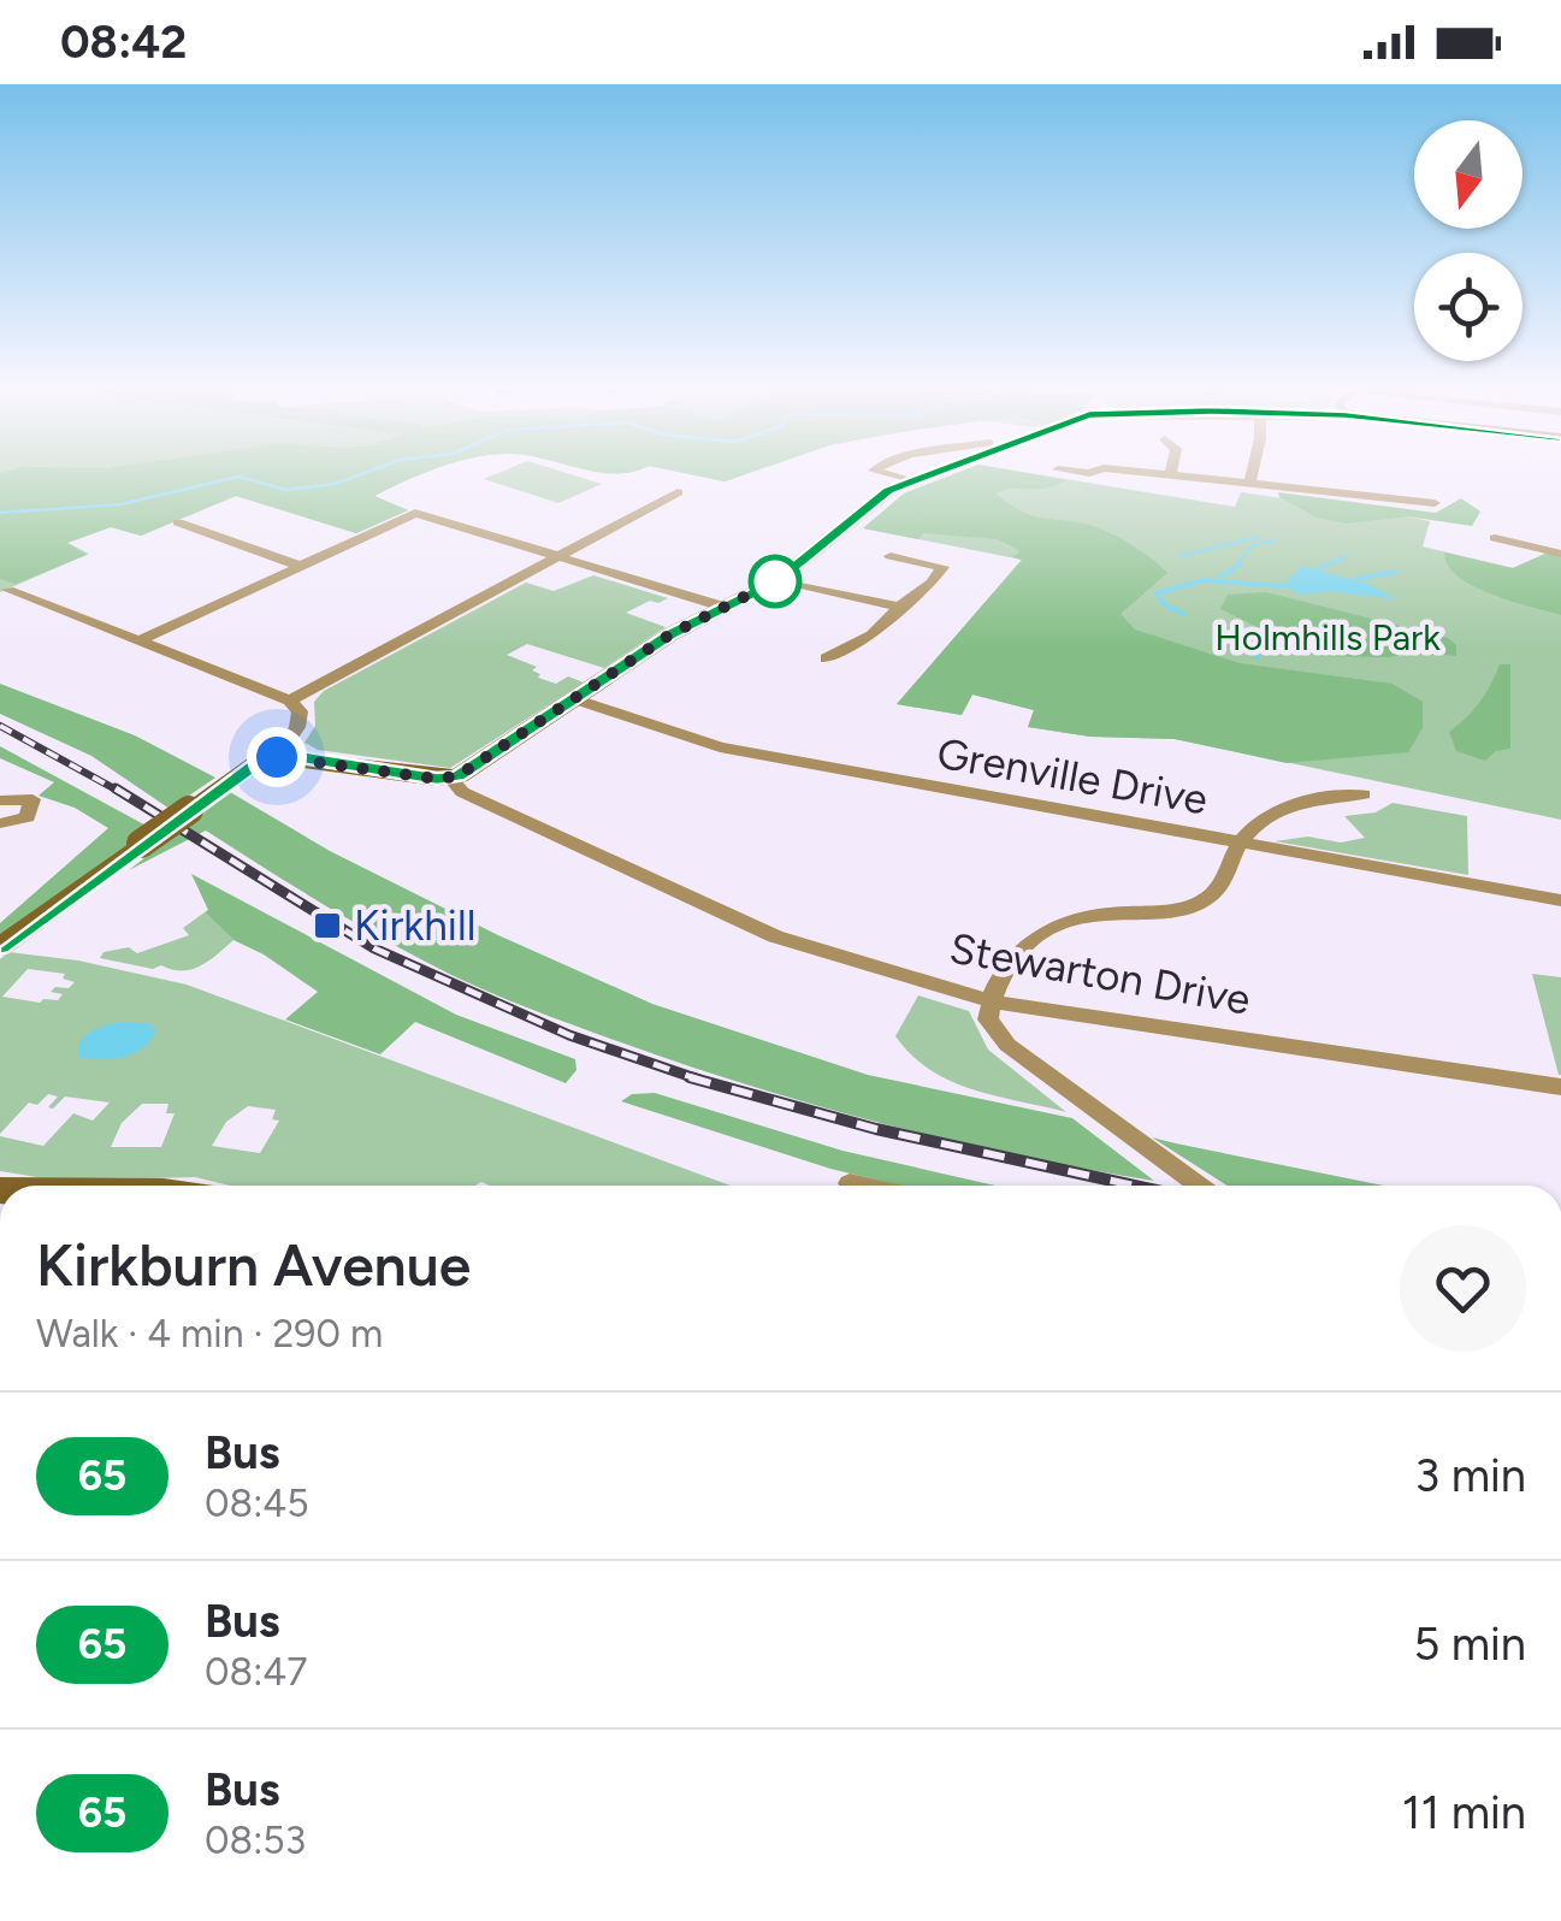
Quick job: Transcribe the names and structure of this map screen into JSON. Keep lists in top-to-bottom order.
{
  "streets": {
    "street": ["Grenville Drive", "Stewarton Drive"]
  },
  "parks": ["Holmhills Park"],
  "places": {
    "transit": ["Kirkhill"]
  },
  "lines": ["bus line 65"],
  "north": "bottom",
  "page": {
    "status": "08:42",
    "heading": ["Kirkburn Avenue", "Walk · 4 min · 290 m"],
    "list": [
      {
        "mark": "65",
        "name": "Bus",
        "note": "08:45",
        "value": "3 min"
      },
      {
        "mark": "65",
        "name": "Bus",
        "note": "08:47",
        "value": "5 min"
      },
      {
        "mark": "65",
        "name": "Bus",
        "note": "08:53",
        "value": "11 min"
      }
    ]
  }
}
